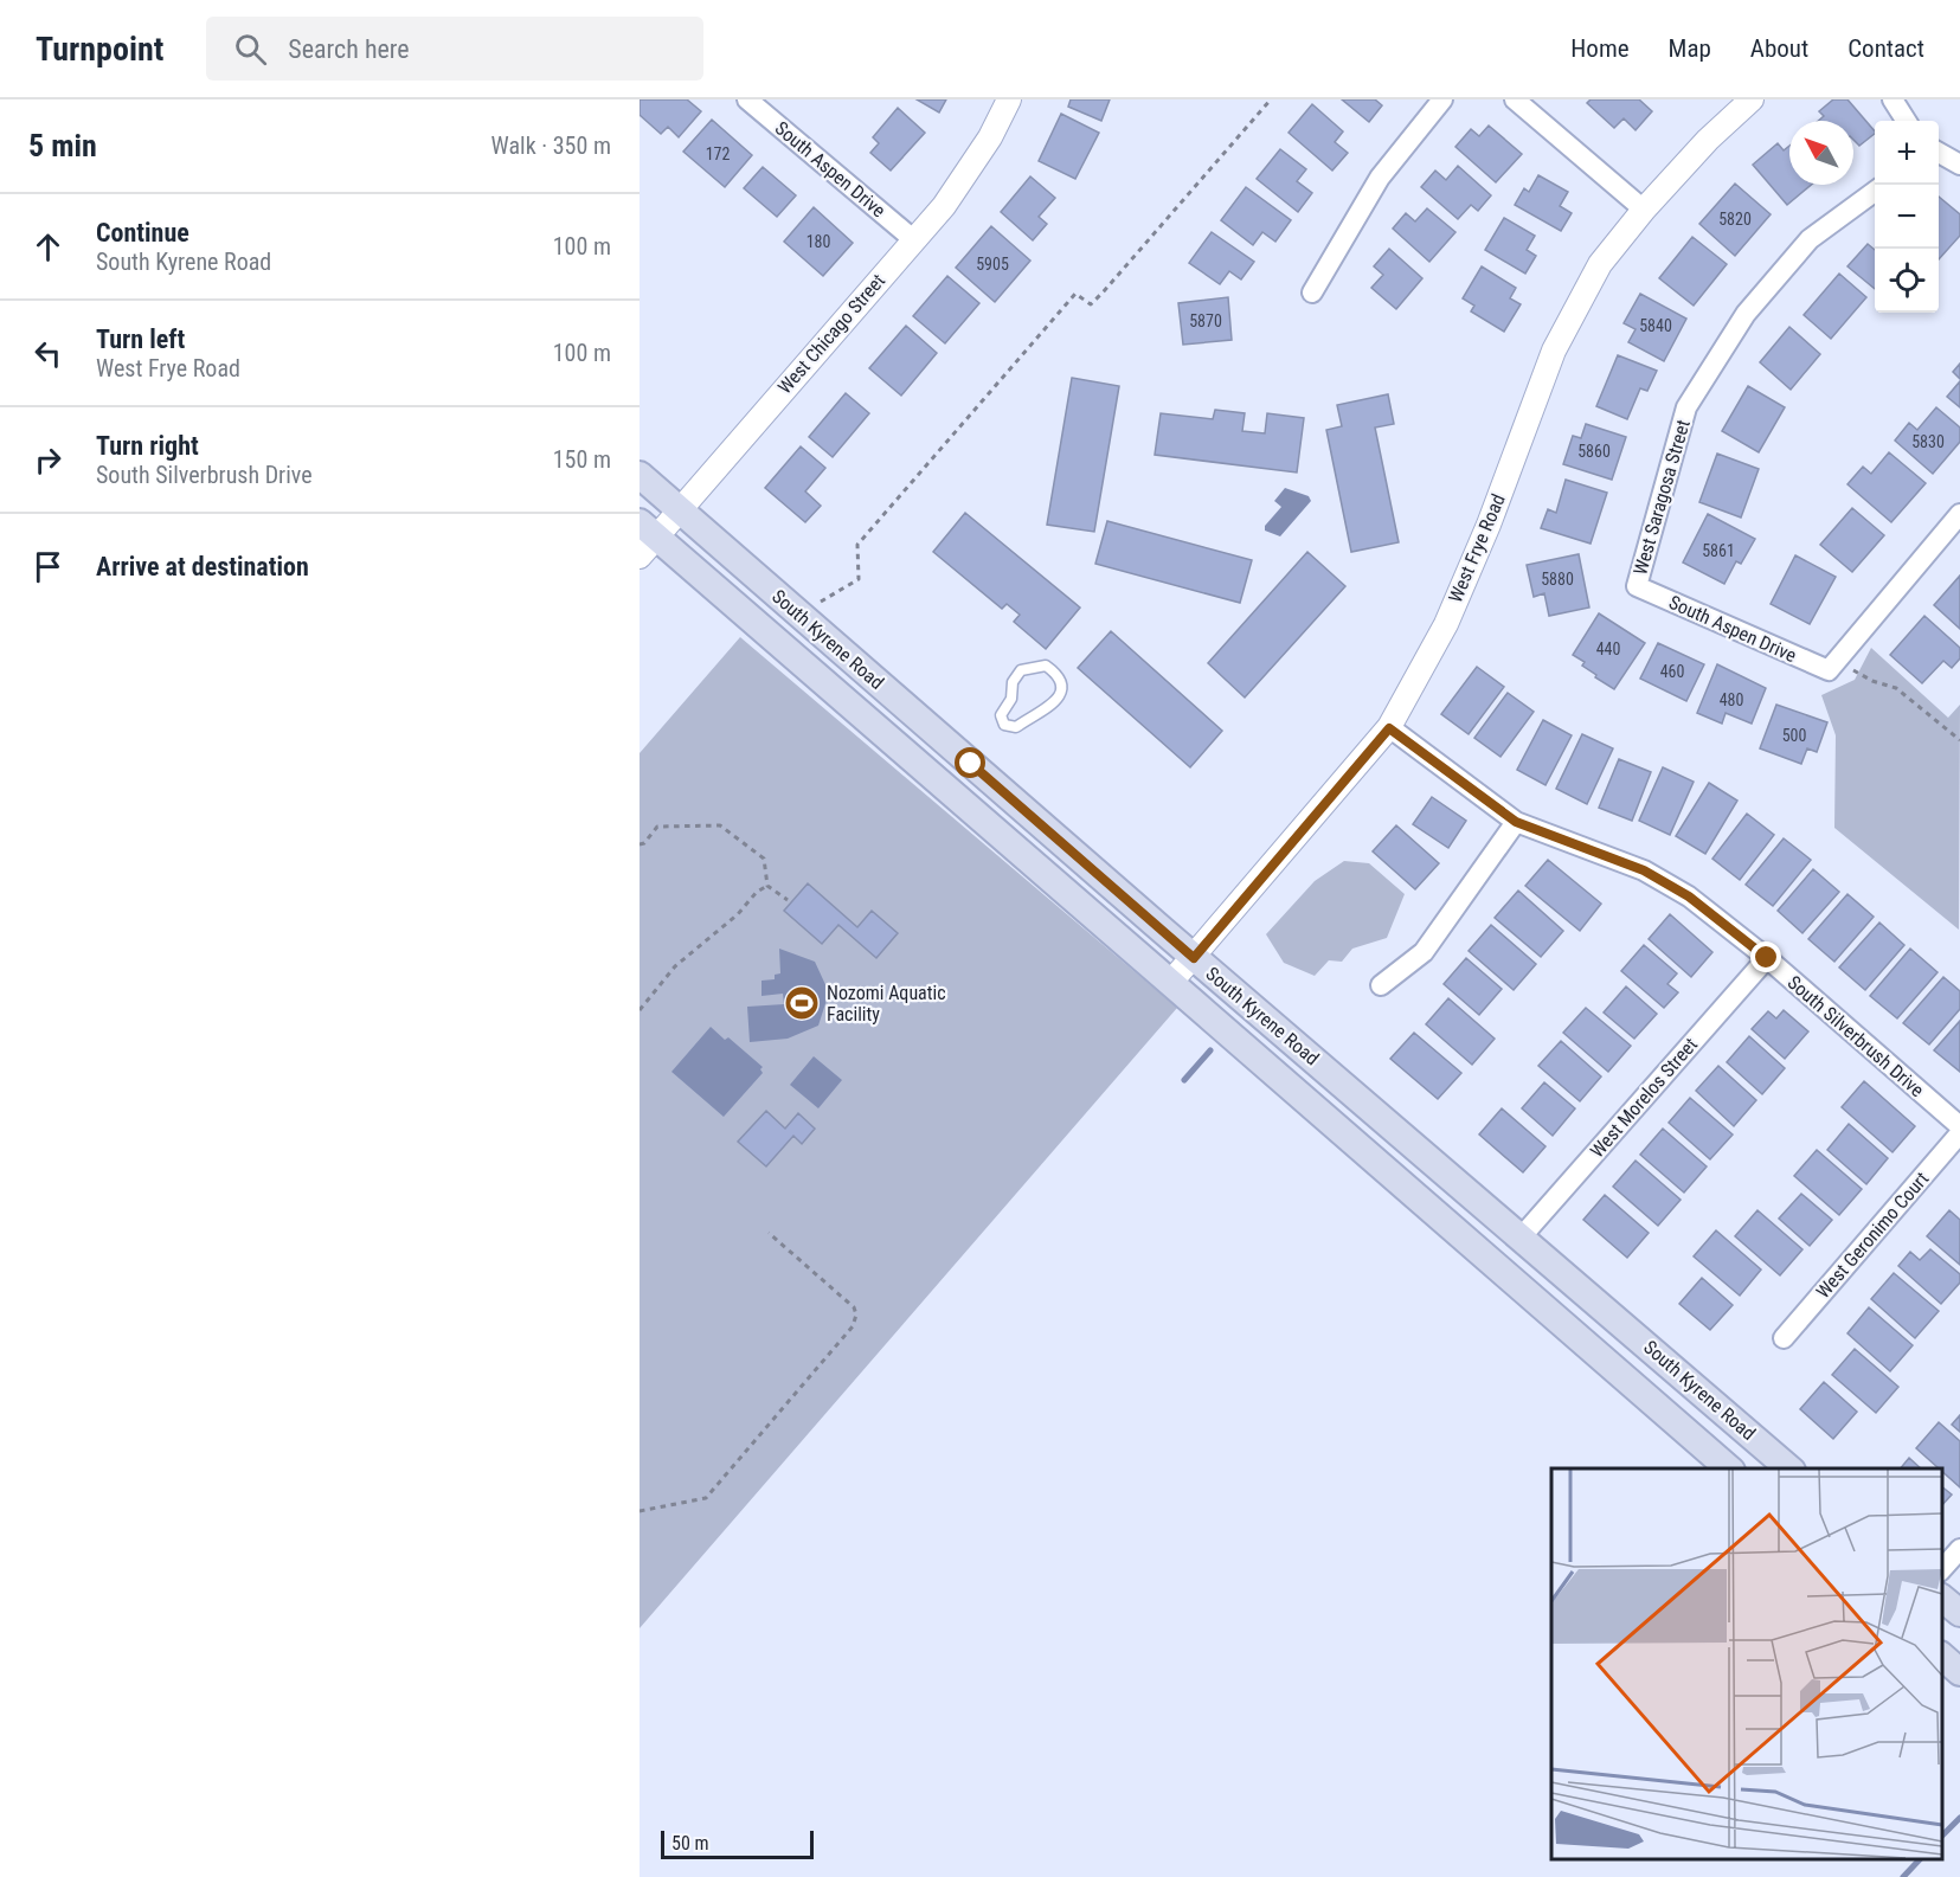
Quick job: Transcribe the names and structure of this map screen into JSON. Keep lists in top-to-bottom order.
{
  "streets": {
    "main road": ["South Kyrene Road"],
    "street": [
      "South Aspen Drive",
      "West Chicago Street",
      "West Saragosa Street",
      "West Frye Road",
      "South Silverbrush Drive",
      "West Morelos Street",
      "West Geronimo Court"
    ]
  },
  "crossings": [
    ["South Aspen Drive", "West Chicago Street"],
    ["South Aspen Drive", "West Saragosa Street"],
    ["West Chicago Street", "South Kyrene Road"],
    ["West Frye Road", "South Kyrene Road"],
    ["West Frye Road", "South Silverbrush Drive"],
    ["South Kyrene Road", "West Morelos Street"],
    ["South Silverbrush Drive", "West Morelos Street"]
  ],
  "places": {
    "sports": ["Nozomi Aquatic Facility"]
  },
  "house_numbers": [
    "172",
    "5820",
    "180",
    "5905",
    "5870",
    "5840",
    "5830",
    "5860",
    "5861",
    "5880",
    "440",
    "460",
    "480",
    "500"
  ],
  "scale_bar": "50 m",
  "north": "top left",
  "page": {
    "header": "Turnpoint",
    "search": "Search here",
    "nav": [
      "Home",
      "Map",
      "About",
      "Contact"
    ],
    "heading": ["5 min", "Walk · 350 m"],
    "map_buttons": ["+", "−"],
    "list": [
      ["Continue", "South Kyrene Road", "100 m"],
      ["Turn left", "West Frye Road", "100 m"],
      ["Turn right", "South Silverbrush Drive", "150 m"],
      "Arrive at destination"
    ],
    "scale": "50 m"
  }
}
